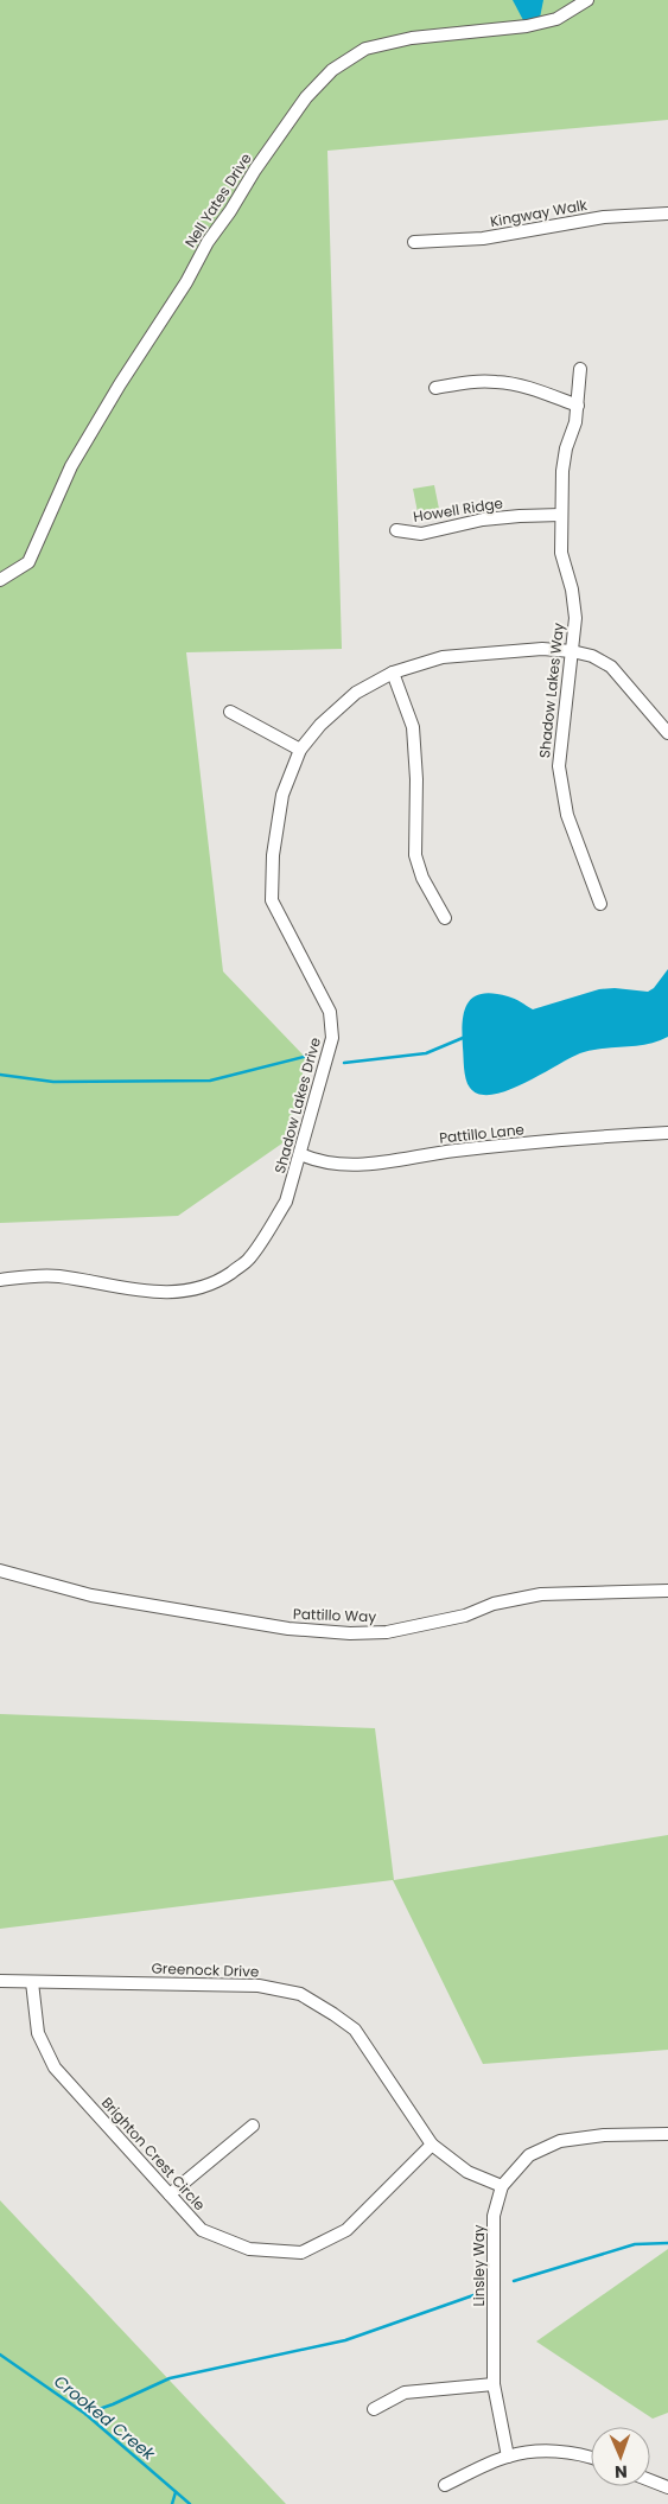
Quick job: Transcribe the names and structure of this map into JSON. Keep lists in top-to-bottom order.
{
  "streets": {
    "street": [
      "Nell Yates Drive",
      "Kingway Walk",
      "Howell Ridge",
      "Shadow Lakes Way",
      "Shadow Lakes Drive",
      "Pattillo Lane",
      "Pattillo Way",
      "Greenock Drive",
      "Brighton Crest Circle",
      "Linsley Way"
    ]
  },
  "crossings": [
    ["Howell Ridge", "Shadow Lakes Way"],
    ["Shadow Lakes Way", "Shadow Lakes Drive"],
    ["Shadow Lakes Drive", "Pattillo Lane"],
    ["Greenock Drive", "Brighton Crest Circle"],
    ["Greenock Drive", "Linsley Way"]
  ],
  "water": ["Crooked Creek"],
  "north": "bottom"
}
